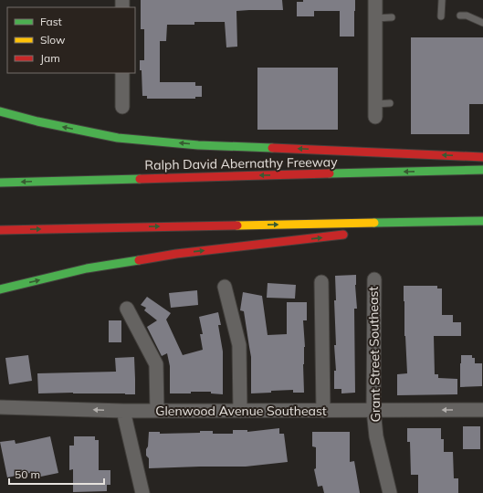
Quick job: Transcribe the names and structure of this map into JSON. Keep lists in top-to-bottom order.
{
  "streets": {
    "highway": ["Ralph David Abernathy Freeway"],
    "street": ["Grant Street Southeast", "Glenwood Avenue Southeast"]
  },
  "crossings": [
    ["Grant Street Southeast", "Glenwood Avenue Southeast"]
  ],
  "one_way": ["Glenwood Avenue Southeast"],
  "legend": ["Fast", "Slow", "Jam"],
  "scale_bar": "50 m"
}
